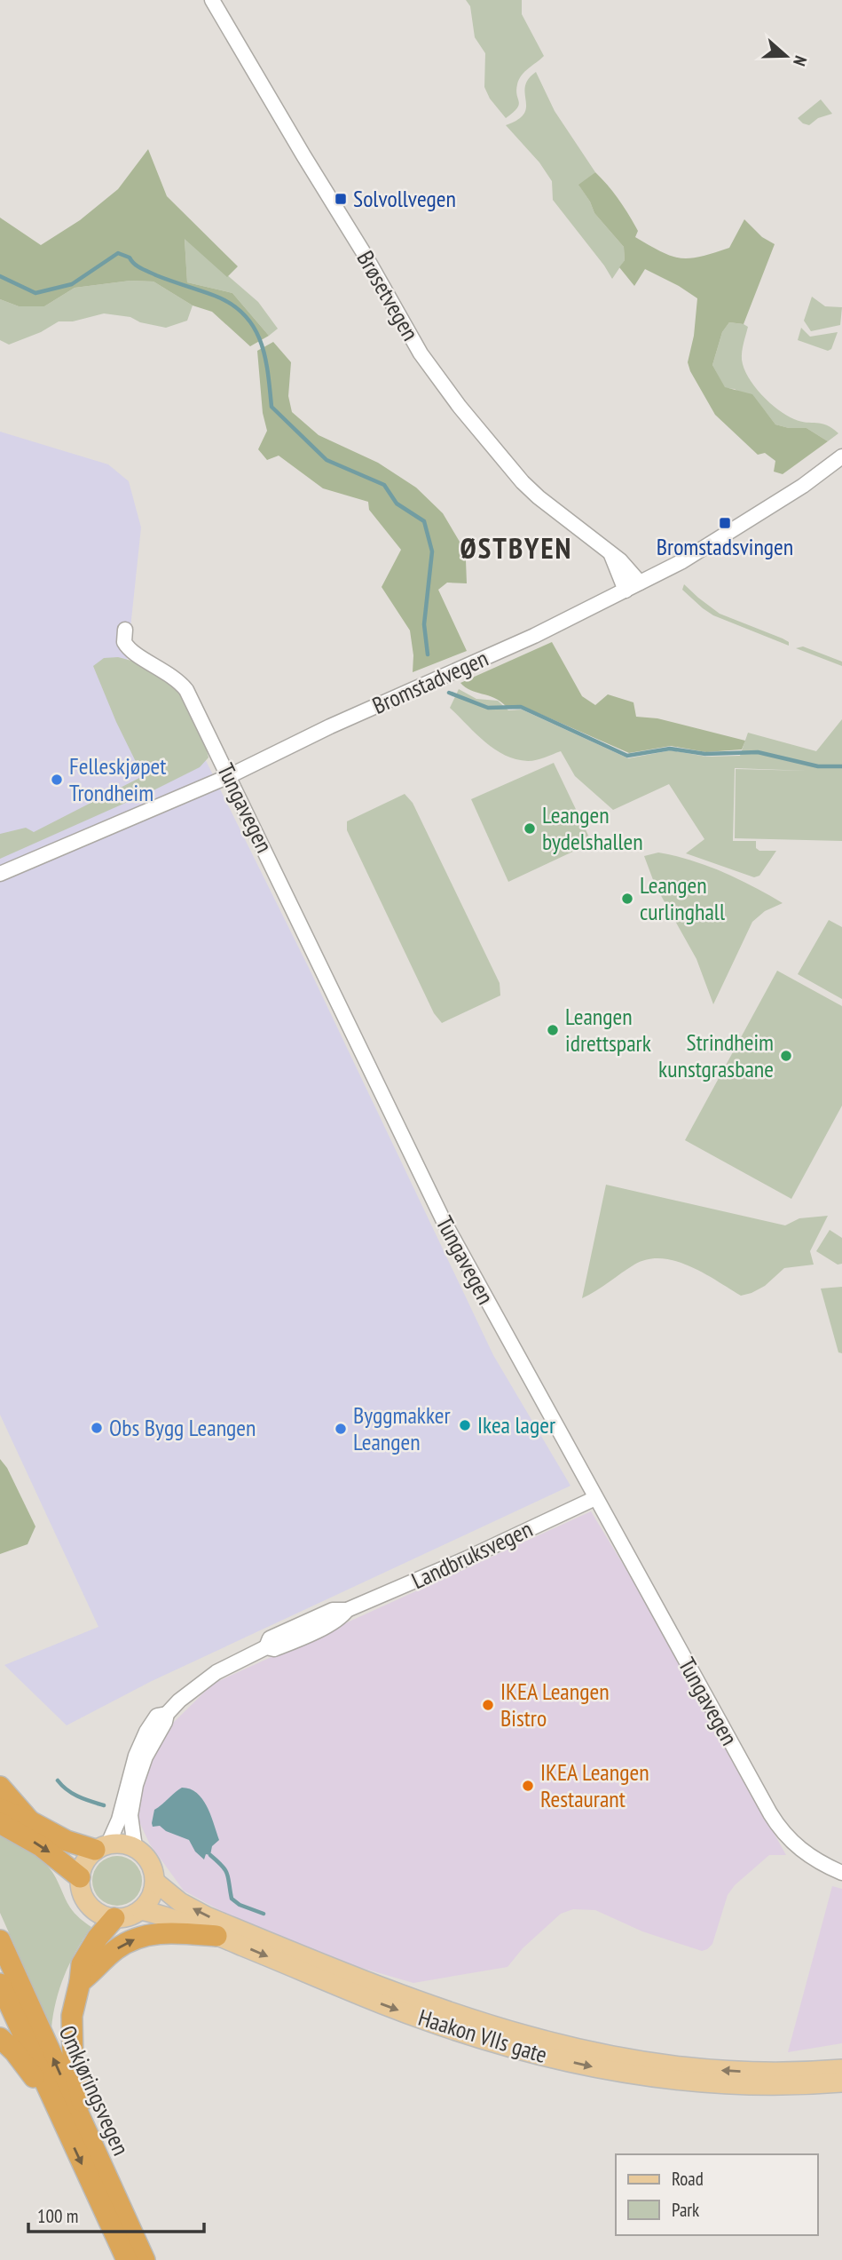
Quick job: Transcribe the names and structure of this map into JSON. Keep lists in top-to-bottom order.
{
  "streets": {
    "highway": ["Omkjøringsvegen"],
    "main road": ["Haakon VIIs gate"],
    "street": [
      "Brøsetvegen",
      "Bromstadvegen",
      "Tungavegen",
      "Landbruksvegen"
    ]
  },
  "crossings": [
    ["Brøsetvegen", "Bromstadvegen"],
    ["Bromstadvegen", "Tungavegen"],
    ["Tungavegen", "Landbruksvegen"],
    ["Landbruksvegen", "Haakon VIIs gate"]
  ],
  "districts": ["ØSTBYEN"],
  "places": {
    "transit": ["Solvollvegen", "Bromstadsvingen"],
    "other": [
      "Felleskjøpet Trondheim",
      "Leangen bydelshallen",
      "Leangen curlinghall",
      "Leangen idrettspark",
      "Strindheim kunstgrasbane",
      "Ikea lager",
      "Obs Bygg Leangen",
      "Byggmakker Leangen",
      "IKEA Leangen Bistro",
      "IKEA Leangen Restaurant"
    ]
  },
  "legend": ["Road", "Park"],
  "scale_bar": "100 m",
  "north": "right"
}
